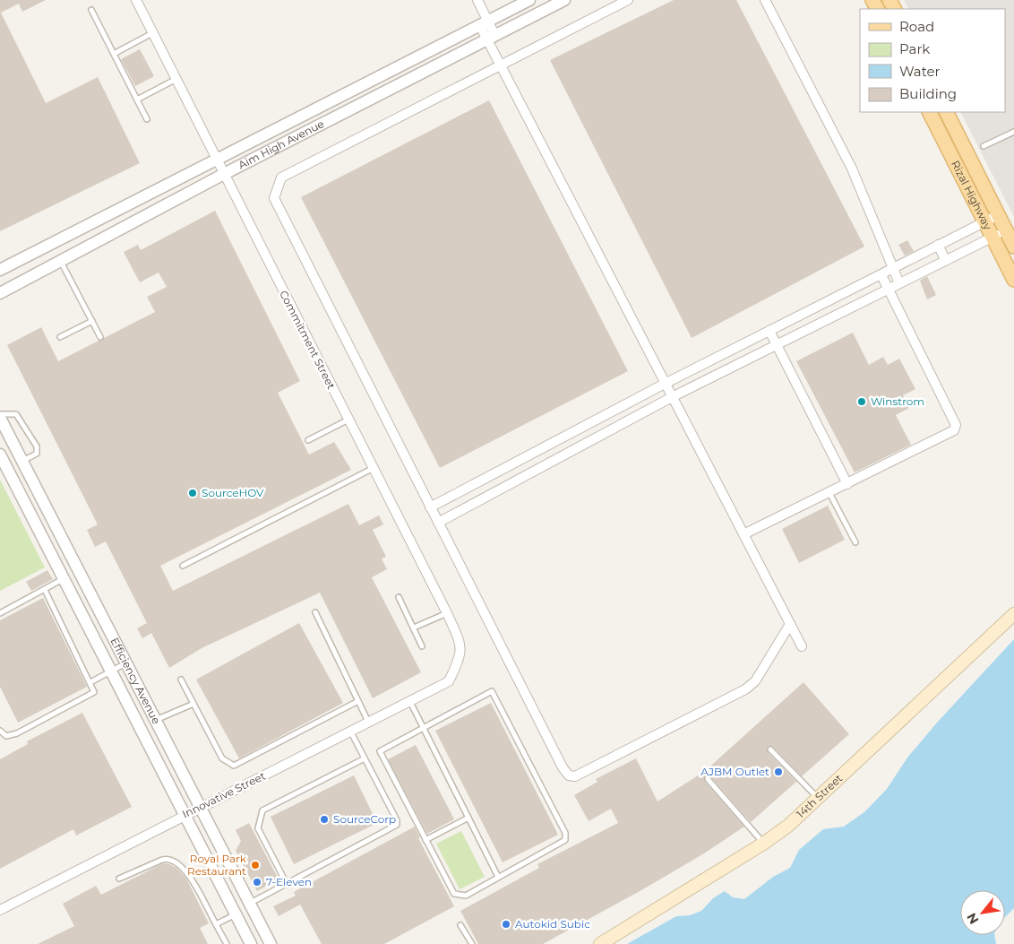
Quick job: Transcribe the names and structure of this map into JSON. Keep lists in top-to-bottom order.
{
  "streets": {
    "main road": ["Rizal Highway", "14th Street"],
    "street": [
      "Aim High Avenue",
      "Commitment Street",
      "Efficiency Avenue",
      "Innovative Street"
    ]
  },
  "crossings": [
    ["Aim High Avenue", "Commitment Street"],
    ["Commitment Street", "Innovative Street"],
    ["Efficiency Avenue", "Innovative Street"]
  ],
  "places": [
    "Winstrom",
    "SourceHOV",
    "AJBM Outlet",
    "SourceCorp",
    "Royal Park Restaurant",
    "7-Eleven",
    "Autokid Subic"
  ],
  "legend": [
    "Road",
    "Park",
    "Water",
    "Building"
  ],
  "north": "bottom left"
}
